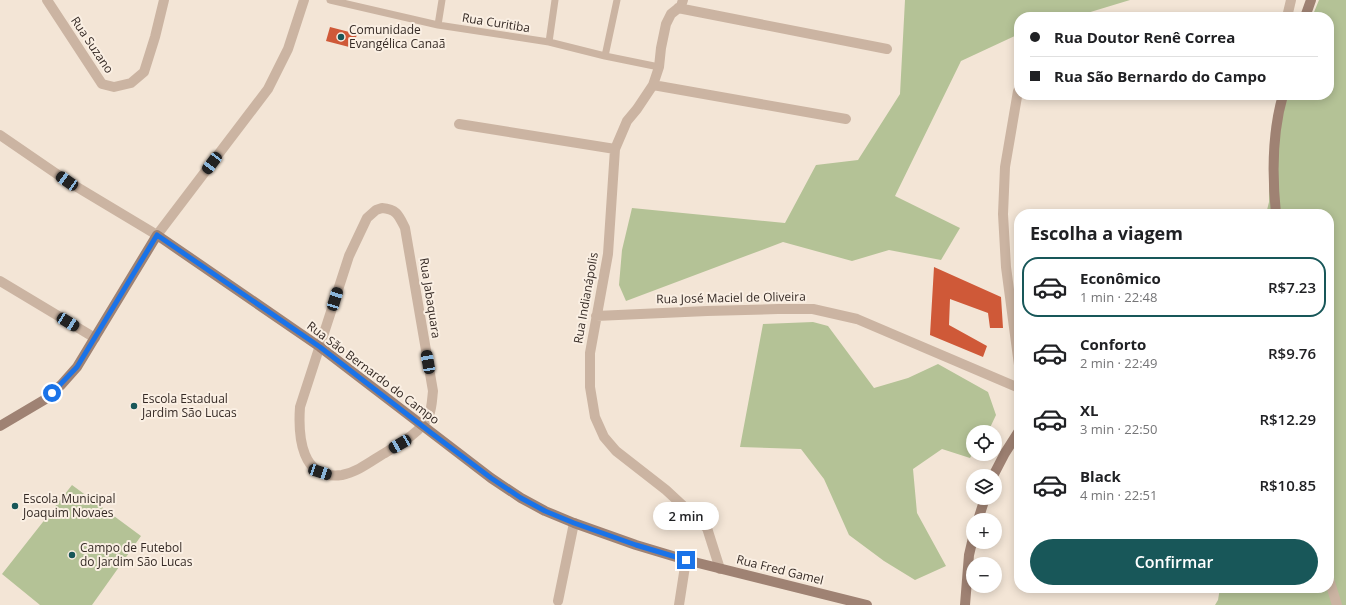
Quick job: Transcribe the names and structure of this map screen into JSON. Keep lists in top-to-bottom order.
{
  "streets": {
    "street": [
      "Rua Suzano",
      "Rua Jabaquara",
      "Rua Indianápolis",
      "Rua José Maciel de Oliveira",
      "Rua São Bernardo do Campo",
      "Rua Fred Gamel"
    ],
    "lane": ["Rua Curitiba"]
  },
  "crossings": [
    ["Rua Curitiba", "Rua Indianápolis"],
    ["Rua Jabaquara", "Rua São Bernardo do Campo"],
    ["Rua Indianápolis", "Rua José Maciel de Oliveira"],
    ["Rua Indianápolis", "Rua Fred Gamel"],
    ["Rua São Bernardo do Campo", "Rua Fred Gamel"]
  ],
  "places": [
    "Comunidade Evangélica Canaã",
    "Escola Estadual Jardim São Lucas",
    "Escola Municipal Joaquim Novaes",
    "Campo de Futebol do Jardim São Lucas"
  ],
  "page": {
    "banner": ["Rua Doutor Renê Correa", "Rua São Bernardo do Campo"],
    "heading": "Escolha a viagem",
    "list": [
      {
        "name": "Econômico",
        "note": "1 min · 22:48",
        "value": "R$7.23"
      },
      {
        "name": "Conforto",
        "note": "2 min · 22:49",
        "value": "R$9.76"
      },
      {
        "name": "XL",
        "note": "3 min · 22:50",
        "value": "R$12.29"
      },
      {
        "name": "Black",
        "note": "4 min · 22:51",
        "value": "R$10.85"
      }
    ],
    "map_buttons": ["+", "−"],
    "bubble": "2 min",
    "buttons": "Confirmar"
  }
}
